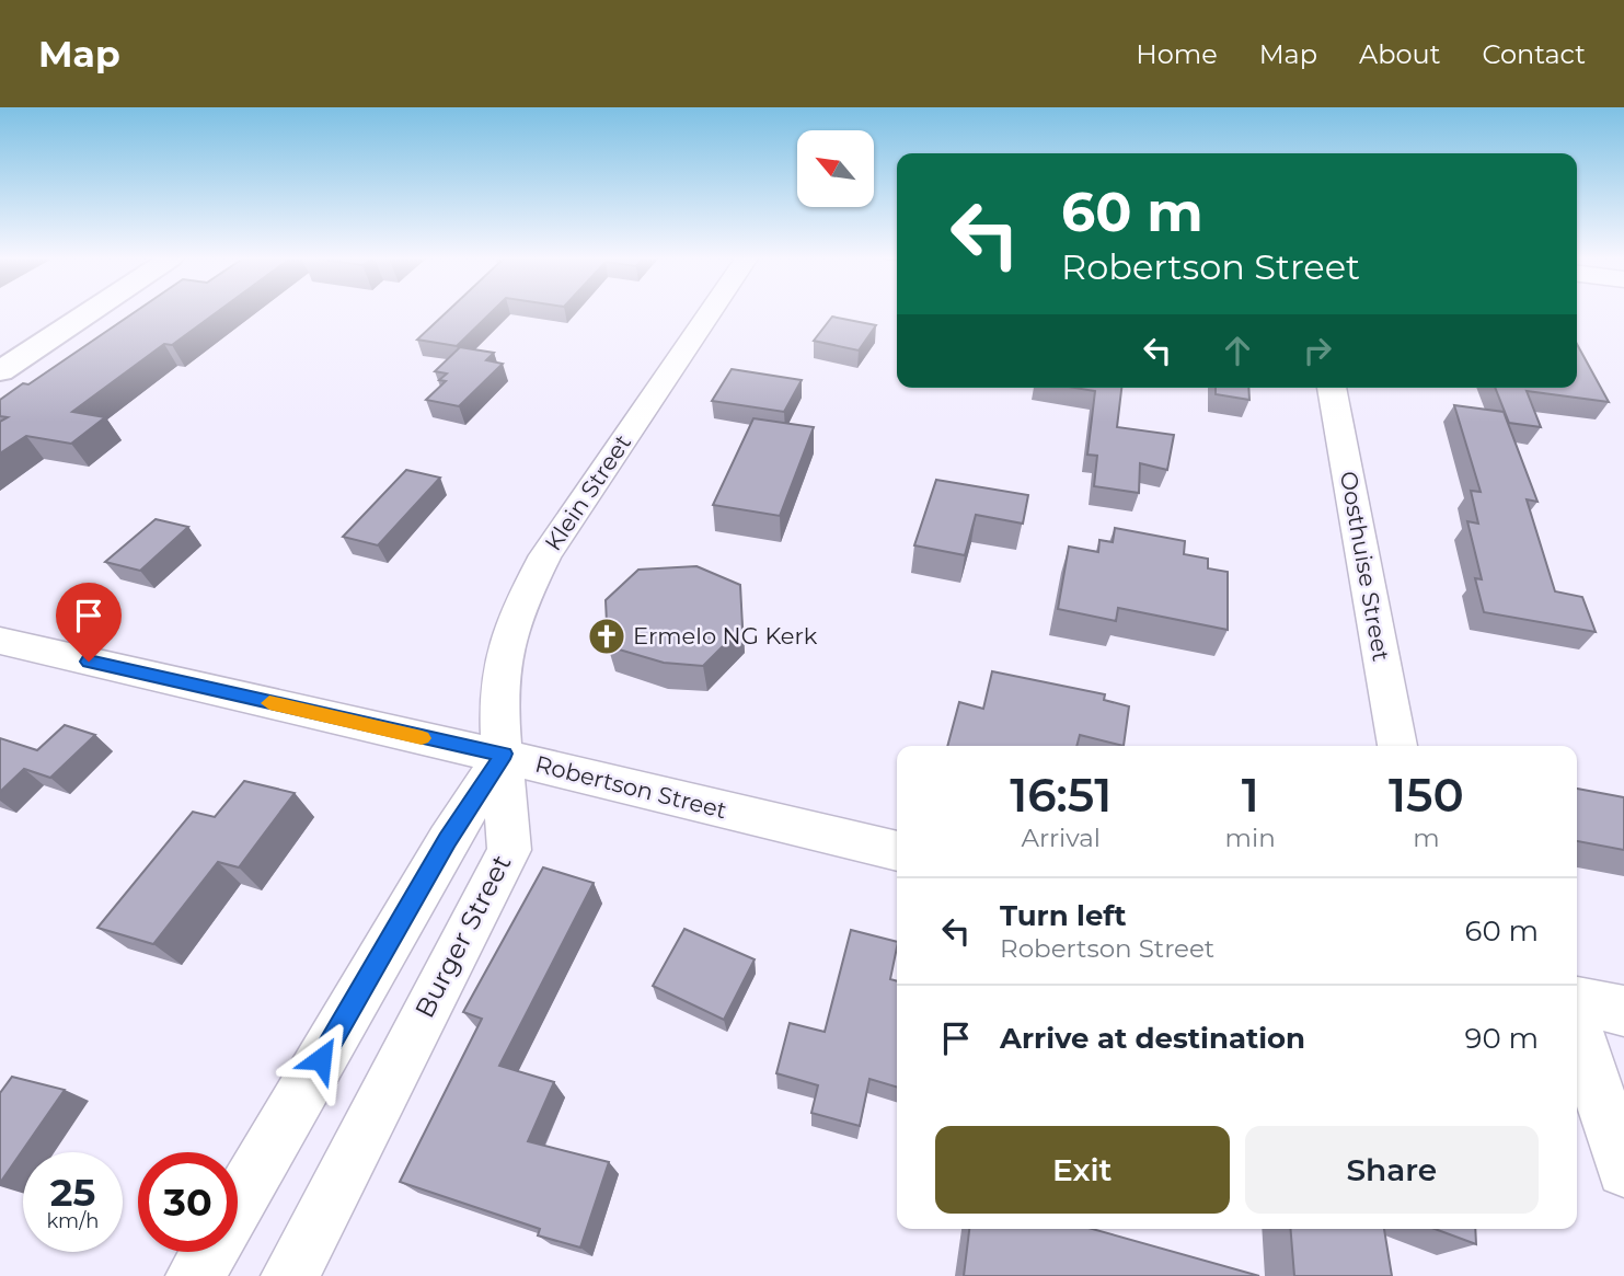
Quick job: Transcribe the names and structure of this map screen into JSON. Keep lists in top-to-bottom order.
{
  "streets": {
    "street": [
      "Klein Street",
      "Oosthuise Street",
      "Robertson Street",
      "Burger Street"
    ]
  },
  "crossings": [
    ["Klein Street", "Robertson Street"],
    ["Klein Street", "Burger Street"],
    ["Robertson Street", "Burger Street"]
  ],
  "places": {
    "church": ["Ermelo NG Kerk"]
  },
  "north": "top left",
  "page": {
    "header": "Map",
    "nav": [
      "Home",
      "Map",
      "About",
      "Contact"
    ],
    "turn": ["60 m", "Robertson Street"],
    "eta": [
      "16:51",
      "Arrival",
      "1",
      "min",
      "150",
      "m"
    ],
    "list": [
      {
        "name": "Turn left",
        "note": "Robertson Street",
        "value": "60 m"
      },
      {
        "name": "Arrive at destination",
        "value": "90 m"
      }
    ],
    "buttons": ["Exit", "Share"],
    "speed": "25 km/h",
    "limit": "30"
  }
}
